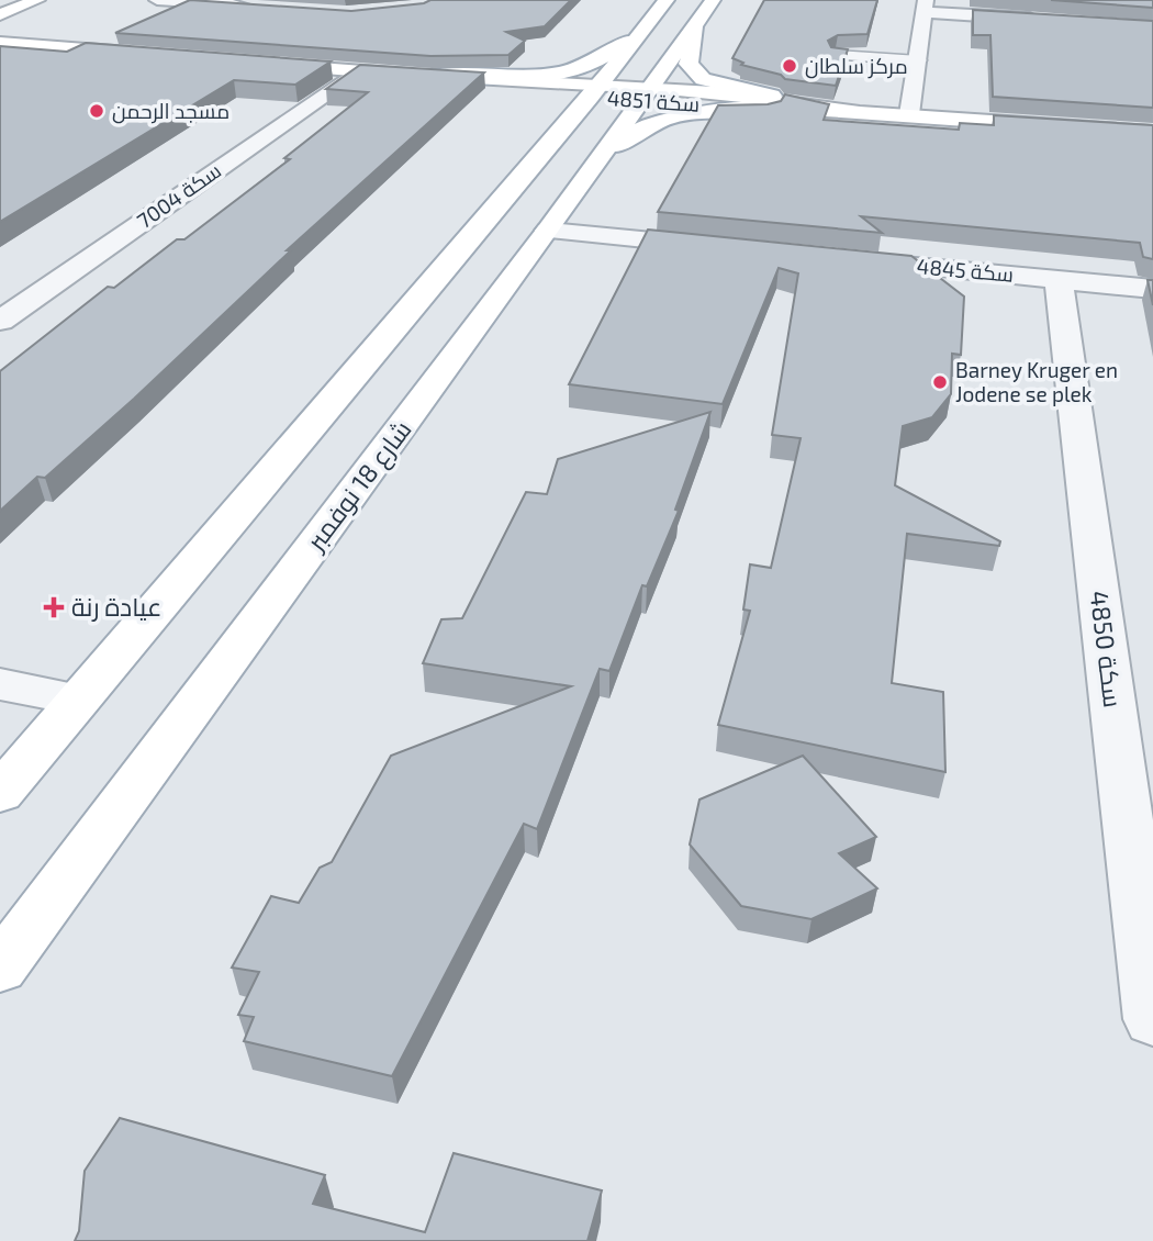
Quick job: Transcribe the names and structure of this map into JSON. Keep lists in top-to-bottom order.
{
  "streets": {
    "main road": ["سكة 4851", "شارع 18 نوفمبر"],
    "street": ["سكة 7004", "سكة 4845", "سكة 4850"]
  },
  "crossings": [
    ["سكة 4851", "سكة 7004"],
    ["سكة 4851", "شارع 18 نوفمبر"],
    ["سكة 4845", "سكة 4850"]
  ],
  "places": {
    "other": ["مركز سلطان", "مسجد الرحمن", "Barney Kruger en Jodene se plek"],
    "health": ["عيادة رنة"]
  }
}
